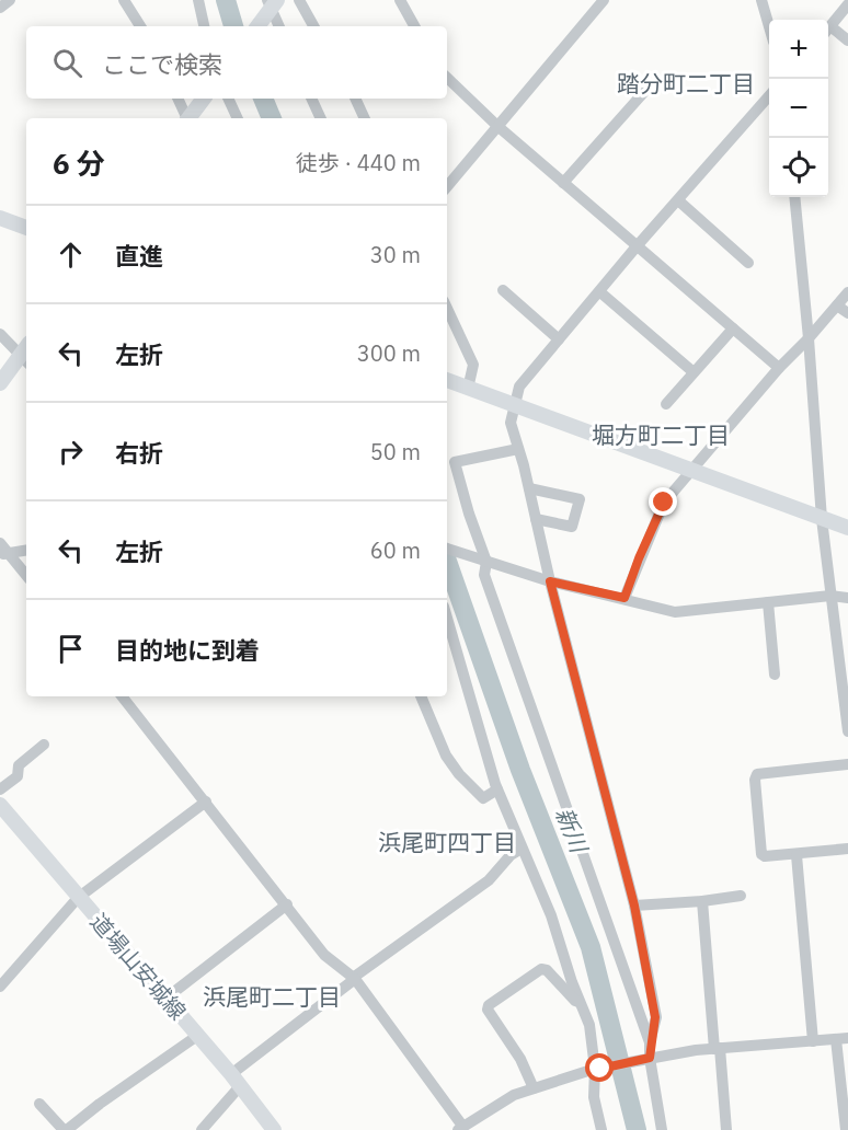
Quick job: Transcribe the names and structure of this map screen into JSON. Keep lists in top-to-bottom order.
{
  "streets": {
    "main road": ["道場山安城線"]
  },
  "districts": [
    "踏分町二丁目",
    "堀方町二丁目",
    "浜尾町四丁目",
    "浜尾町二丁目"
  ],
  "water": ["新川"],
  "page": {
    "map_buttons": ["+", "−"],
    "search": "ここで検索",
    "heading": ["6 分", "徒歩 · 440 m"],
    "list": [
      ["直進", "30 m"],
      ["左折", "300 m"],
      ["右折", "50 m"],
      ["左折", "60 m"],
      "目的地に到着"
    ]
  }
}
